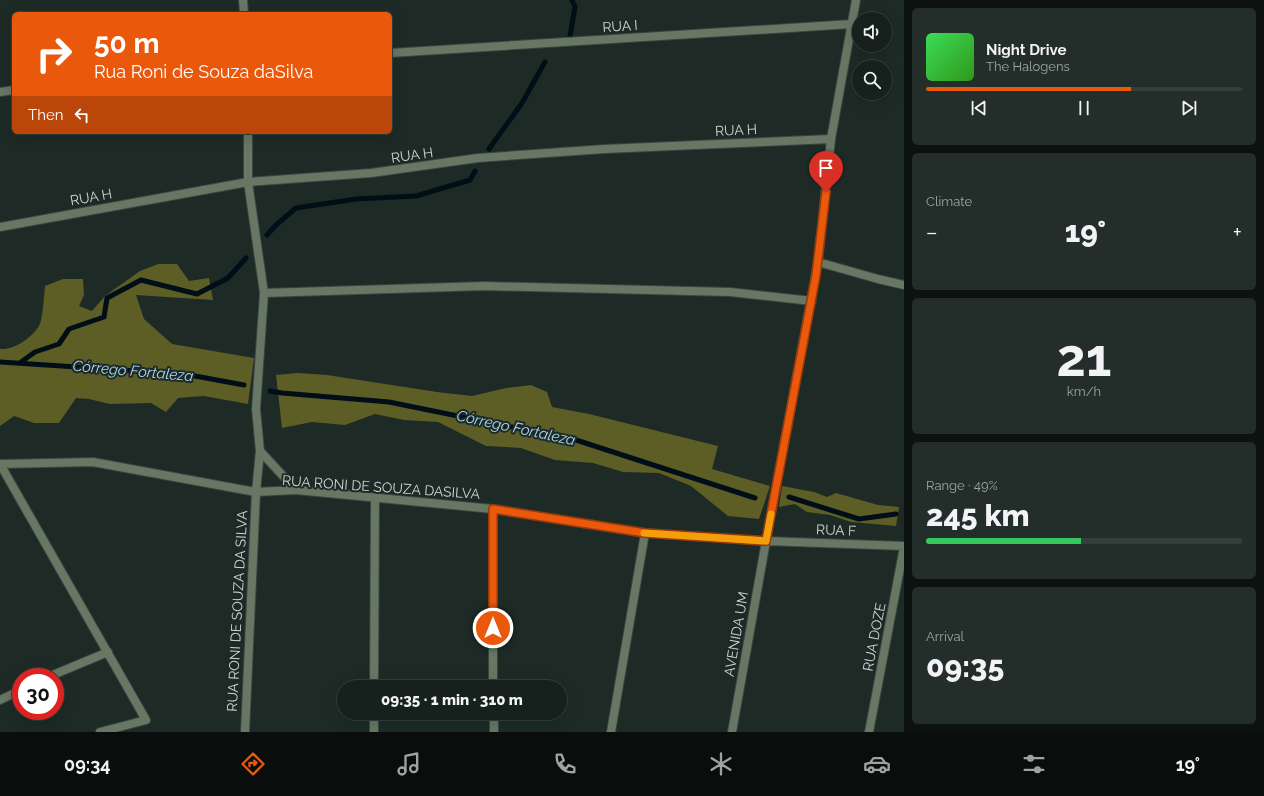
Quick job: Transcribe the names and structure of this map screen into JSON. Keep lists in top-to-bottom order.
{
  "streets": {
    "street": [
      "RUA I",
      "RUA H",
      "RUA RONI DE SOUZA DASILVA",
      "RUA F",
      "RUA RONI DE SOUZA DA SILVA",
      "AVENIDA UM",
      "RUA DOZE"
    ]
  },
  "crossings": [
    ["RUA I", "AVENIDA UM"],
    ["RUA H", "RUA RONI DE SOUZA DA SILVA"],
    ["RUA H", "AVENIDA UM"],
    ["RUA RONI DE SOUZA DASILVA", "RUA F"],
    ["RUA RONI DE SOUZA DASILVA", "RUA RONI DE SOUZA DA SILVA"],
    ["RUA RONI DE SOUZA DASILVA", "AVENIDA UM"],
    ["RUA F", "AVENIDA UM"],
    ["RUA F", "RUA DOZE"]
  ],
  "water": ["Córrego Fortaleza"],
  "page": {
    "turn": ["50 m", "Rua Roni de Souza daSilva"],
    "song": ["Night Drive", "The Halogens"],
    "then": "Then",
    "tile": [
      "Climate",
      ["21", "km/h"],
      ["Range · 49%", "245 km"],
      ["Arrival", "09:35"]
    ],
    "heat": ["−", "19°", "+"],
    "limit": "30",
    "trip": "09:35 · 1 min · 310 m",
    "tabs": ["09:34", "19°"]
  }
}
